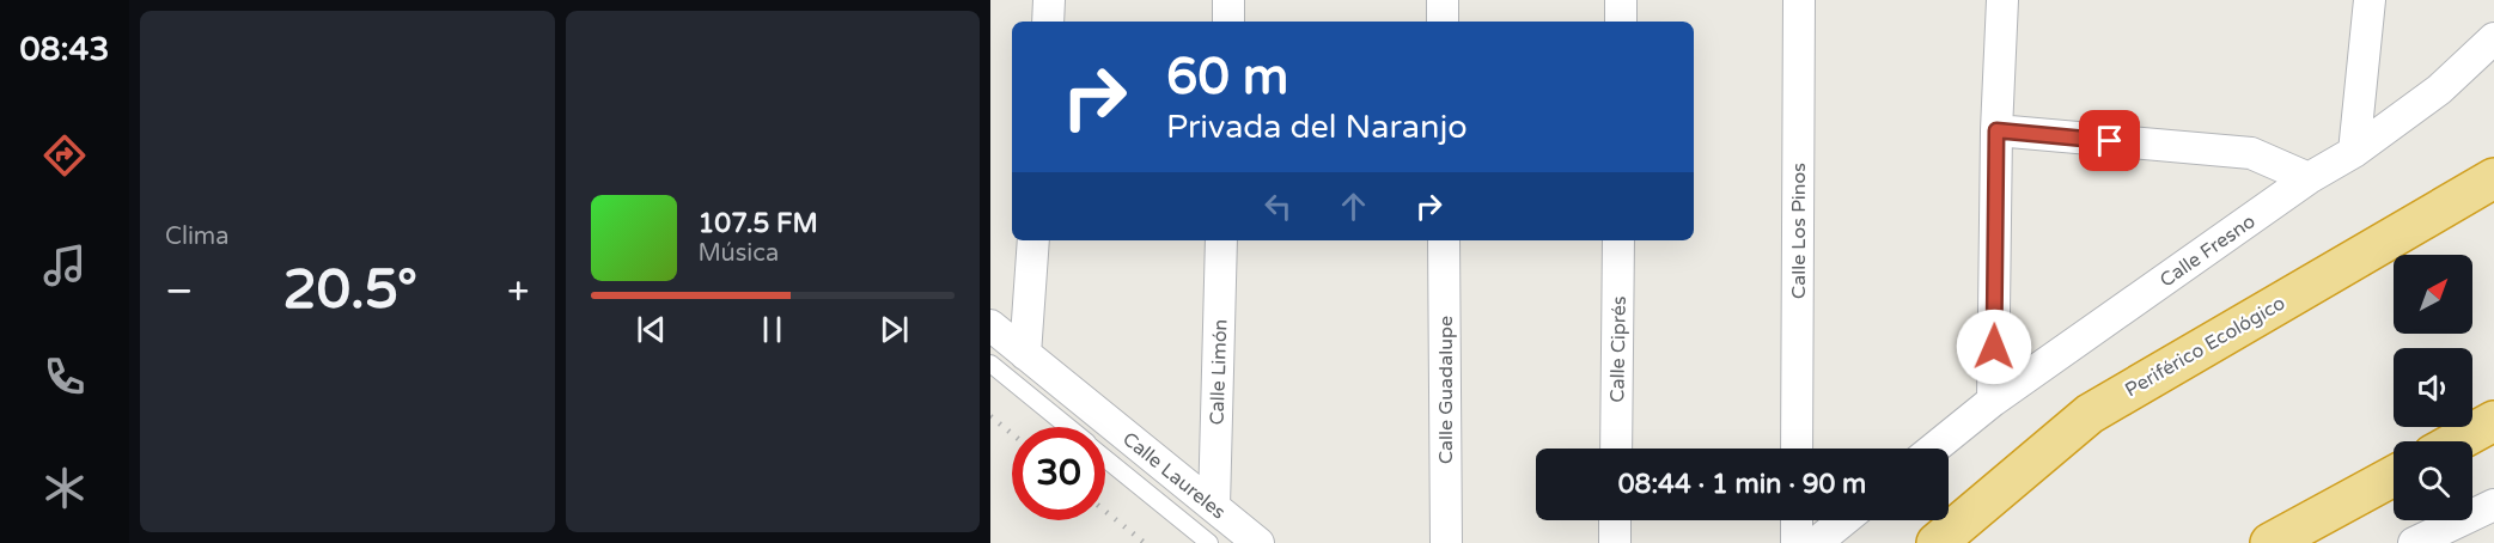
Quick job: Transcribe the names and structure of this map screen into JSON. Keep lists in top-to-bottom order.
{
  "streets": {
    "highway": ["Periférico Ecológico"],
    "street": [
      "Calle Los Pinos",
      "Calle Fresno",
      "Calle Ciprés",
      "Calle Limón",
      "Calle Guadalupe",
      "Calle Laureles"
    ]
  },
  "crossings": [
    ["Calle Limón", "Calle Laureles"]
  ],
  "north": "top right",
  "page": {
    "tabs": "08:43",
    "tile": "Clima",
    "turn": ["60 m", "Privada del Naranjo"],
    "song": ["107.5 FM", "Música"],
    "heat": ["−", "20.5°", "+"],
    "limit": "30",
    "trip": "08:44 · 1 min · 90 m"
  }
}
